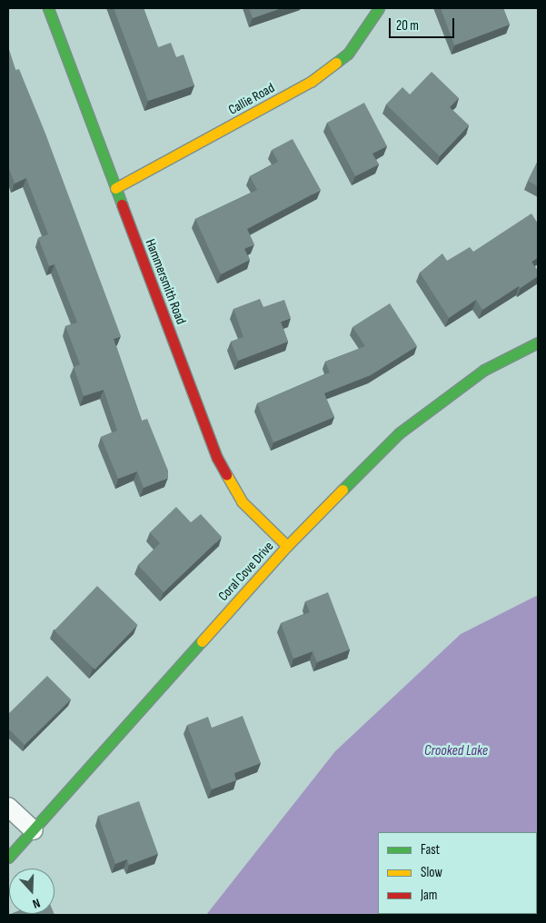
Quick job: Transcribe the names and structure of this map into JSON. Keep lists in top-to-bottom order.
{
  "streets": {
    "street": ["Callie Road", "Hammersmith Road", "Coral Cove Drive"]
  },
  "crossings": [
    ["Callie Road", "Hammersmith Road"],
    ["Hammersmith Road", "Coral Cove Drive"]
  ],
  "water": ["Crooked Lake"],
  "legend": ["Fast", "Slow", "Jam"],
  "scale_bar": "20 m",
  "north": "bottom"
}
